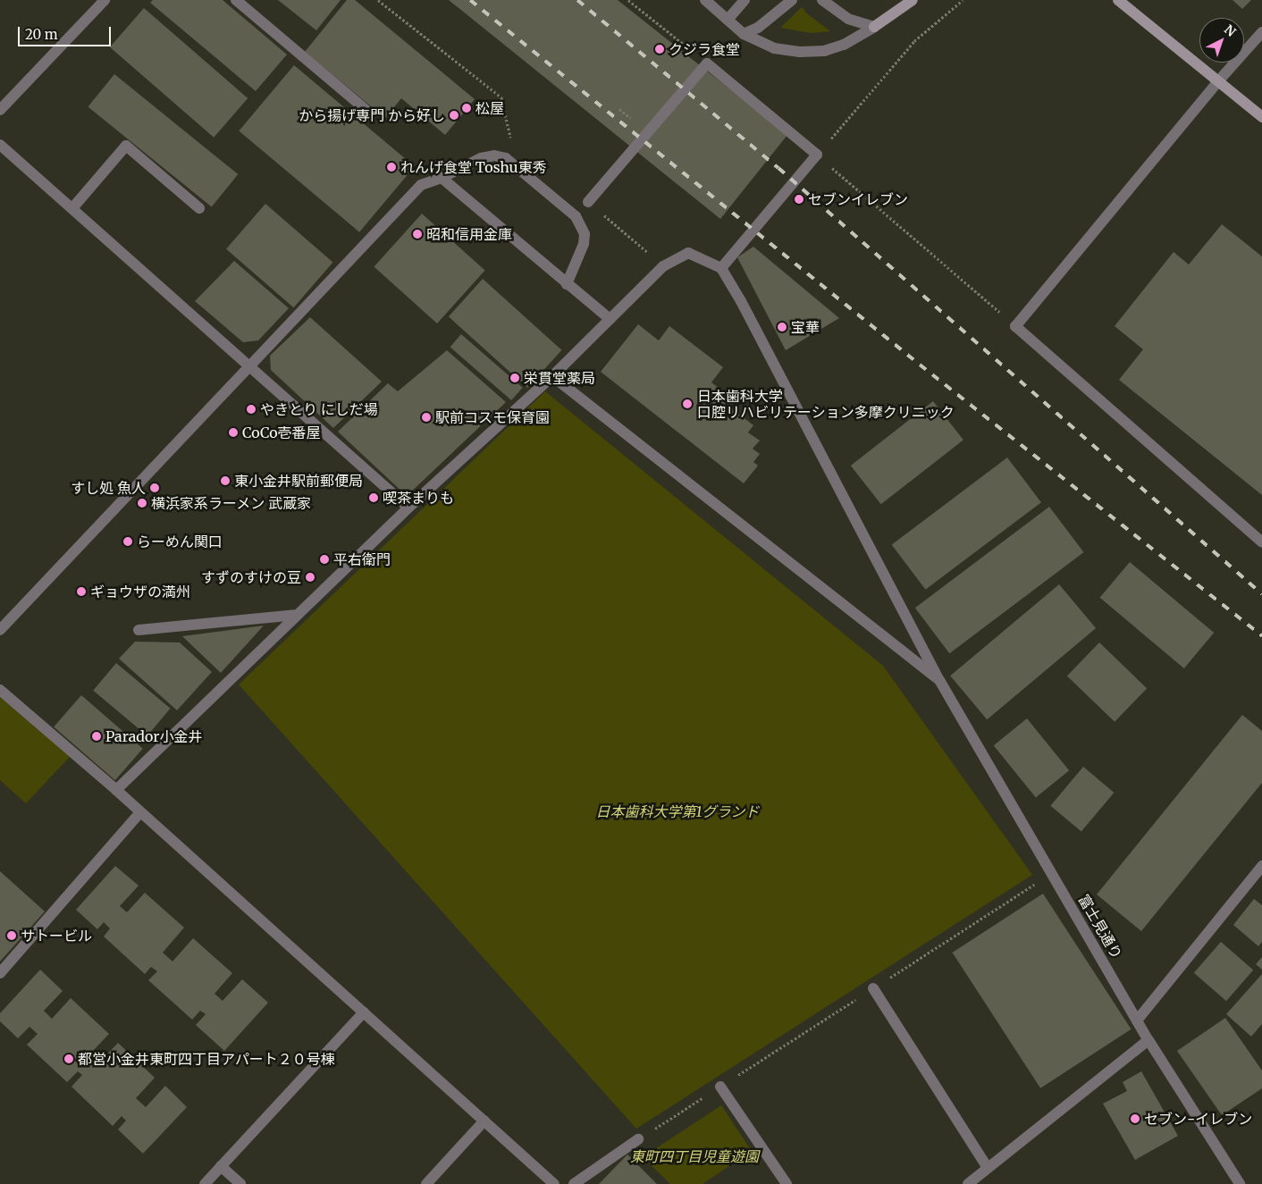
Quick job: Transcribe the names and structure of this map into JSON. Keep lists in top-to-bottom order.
{
  "streets": {
    "street": ["富士見通り"]
  },
  "parks": ["日本歯科大学第1グランド", "東町四丁目児童遊園"],
  "places": [
    "クジラ食堂",
    "松屋",
    "から揚げ専門 から好し",
    "れんげ食堂 Toshu東秀",
    "セブンイレブン",
    "昭和信用金庫",
    "宝華",
    "栄貫堂薬局",
    "日本歯科大学 口腔リハビリテーション多摩クリニック",
    "やきとり にしだ場",
    "駅前コスモ保育園",
    "CoCo壱番屋",
    "東小金井駅前郵便局",
    "すし処 魚人",
    "喫茶まりも",
    "横浜家系ラーメン 武蔵家",
    "らーめん関口",
    "平右衛門",
    "すずのすけの豆",
    "ギョウザの満州",
    "Parador小金井",
    "サトービル",
    "都営小金井東町四丁目アパート２０号棟",
    "セブン-イレブン"
  ],
  "scale_bar": "20 m",
  "north": "top right"
}
